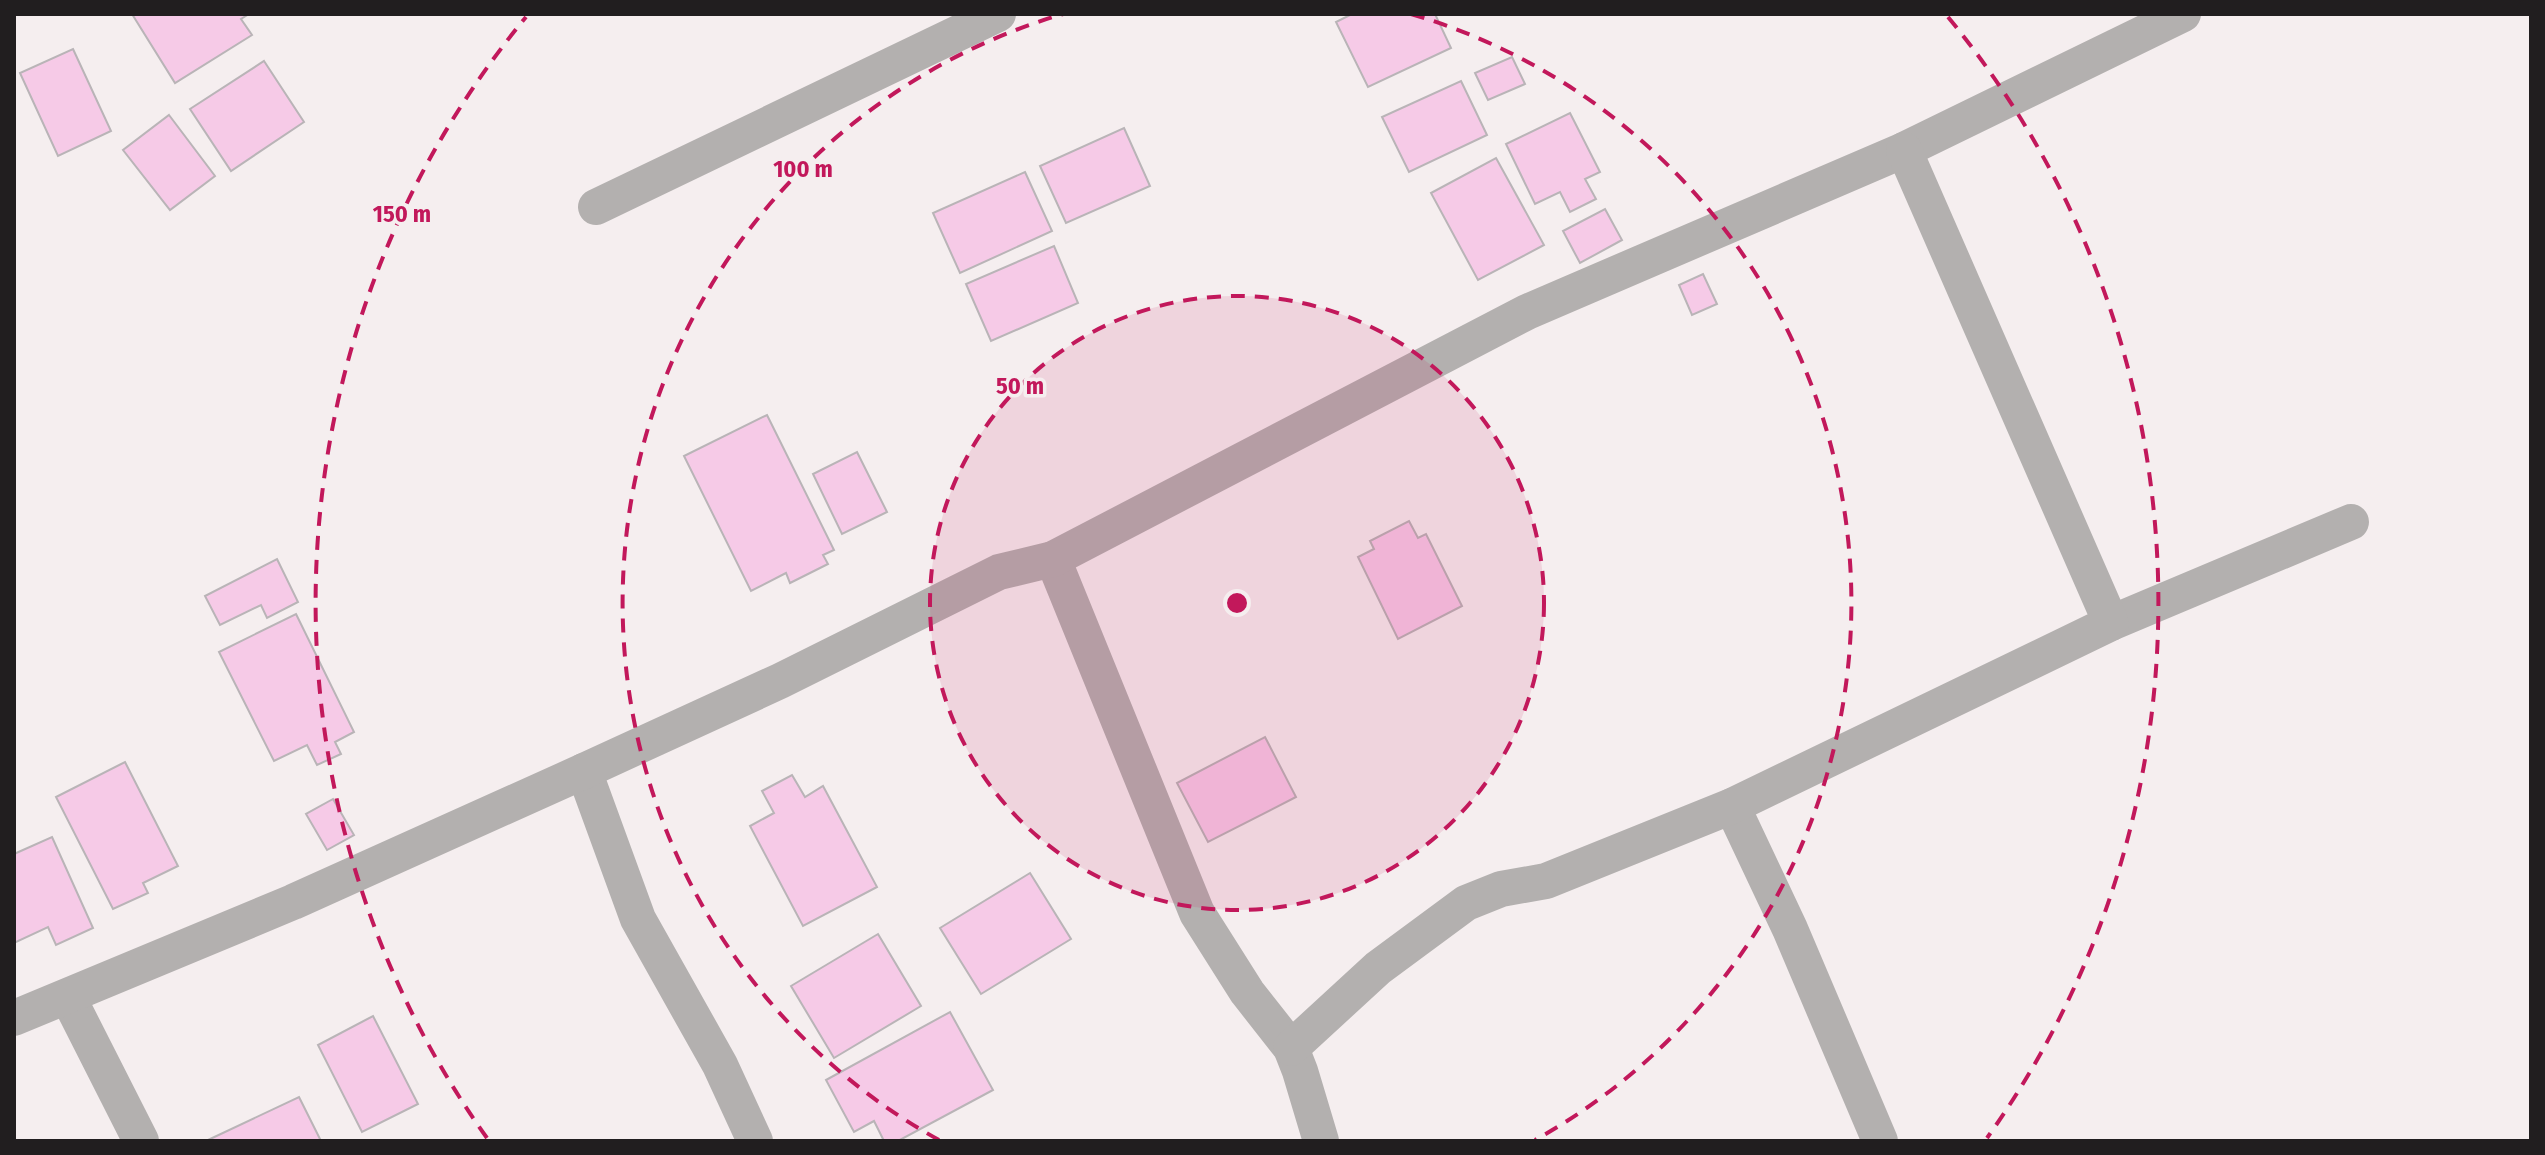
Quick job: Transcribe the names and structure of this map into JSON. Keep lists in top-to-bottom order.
{
  "rings": ["100 m", "150 m", "50 m"]
}
